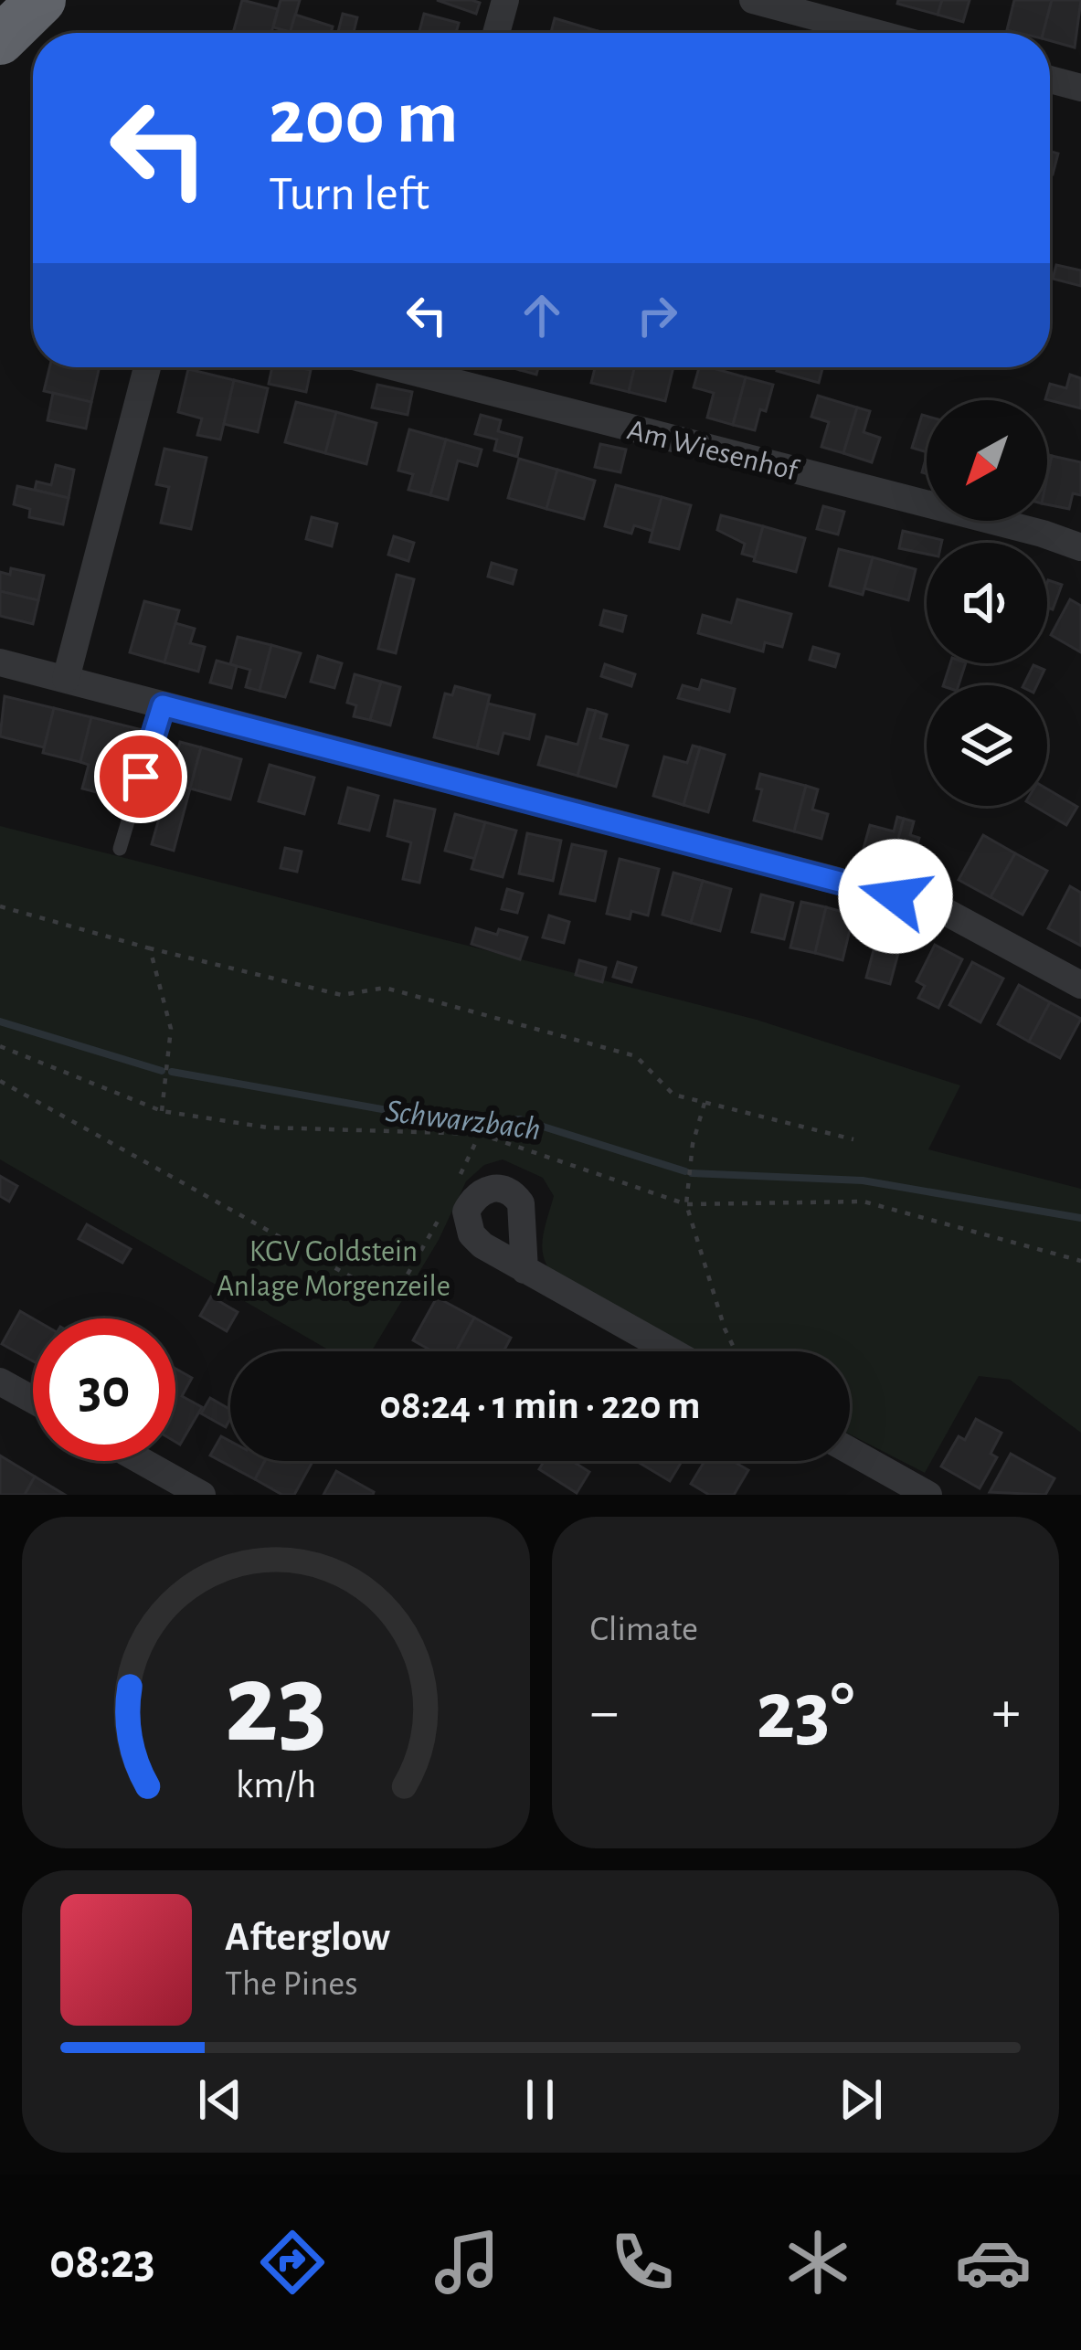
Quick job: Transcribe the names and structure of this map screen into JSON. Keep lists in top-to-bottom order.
{
  "streets": {
    "street": ["Am Wiesenhof"]
  },
  "water": ["Schwarzbach"],
  "parks": ["KGV Goldstein Anlage Morgenzeile"],
  "north": "bottom left",
  "page": {
    "turn": ["200 m", "Turn left"],
    "limit": "30",
    "trip": "08:24 · 1 min · 220 m",
    "tile": "Climate",
    "heat": ["−", "23°", "+"],
    "song": ["Afterglow", "The Pines"],
    "tabs": "08:23",
    "gauge": ["23", "km/h"]
  }
}
